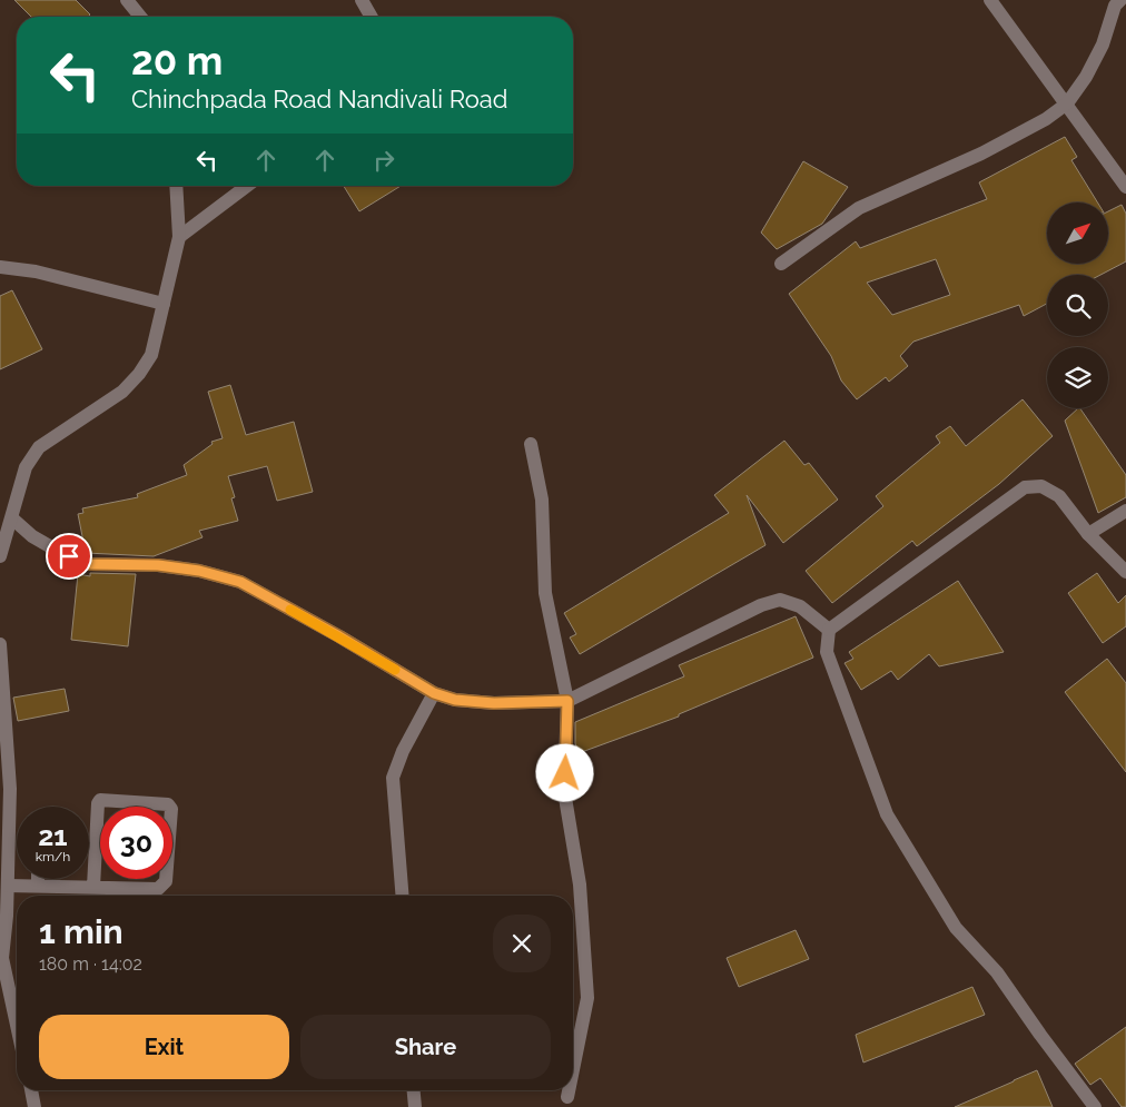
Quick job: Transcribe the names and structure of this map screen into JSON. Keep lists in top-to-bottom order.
{
  "north": "top right",
  "page": {
    "turn": ["20 m", "Chinchpada Road Nandivali Road"],
    "speed": "21 km/h",
    "limit": "30",
    "heading": ["1 min", "180 m · 14:02"],
    "buttons": ["Exit", "Share"]
  }
}
